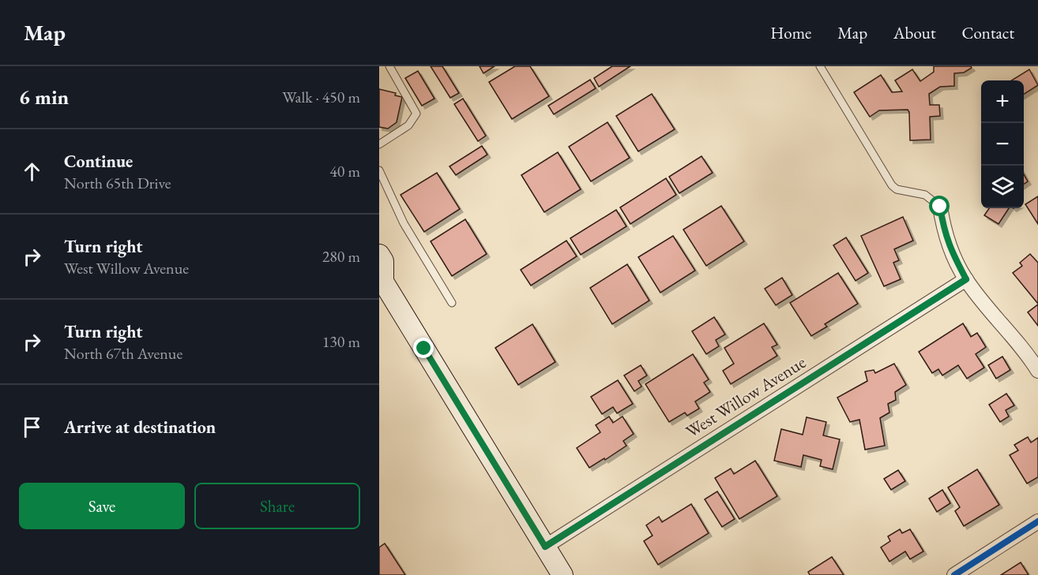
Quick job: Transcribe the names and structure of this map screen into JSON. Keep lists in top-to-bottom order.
{
  "streets": {
    "street": ["West Willow Avenue"]
  },
  "page": {
    "header": "Map",
    "nav": [
      "Home",
      "Map",
      "About",
      "Contact"
    ],
    "heading": ["6 min", "Walk · 450 m"],
    "map_buttons": ["+", "−"],
    "list": [
      ["Continue", "North 65th Drive", "40 m"],
      ["Turn right", "West Willow Avenue", "280 m"],
      ["Turn right", "North 67th Avenue", "130 m"],
      "Arrive at destination"
    ],
    "buttons": ["Save", "Share"]
  }
}
